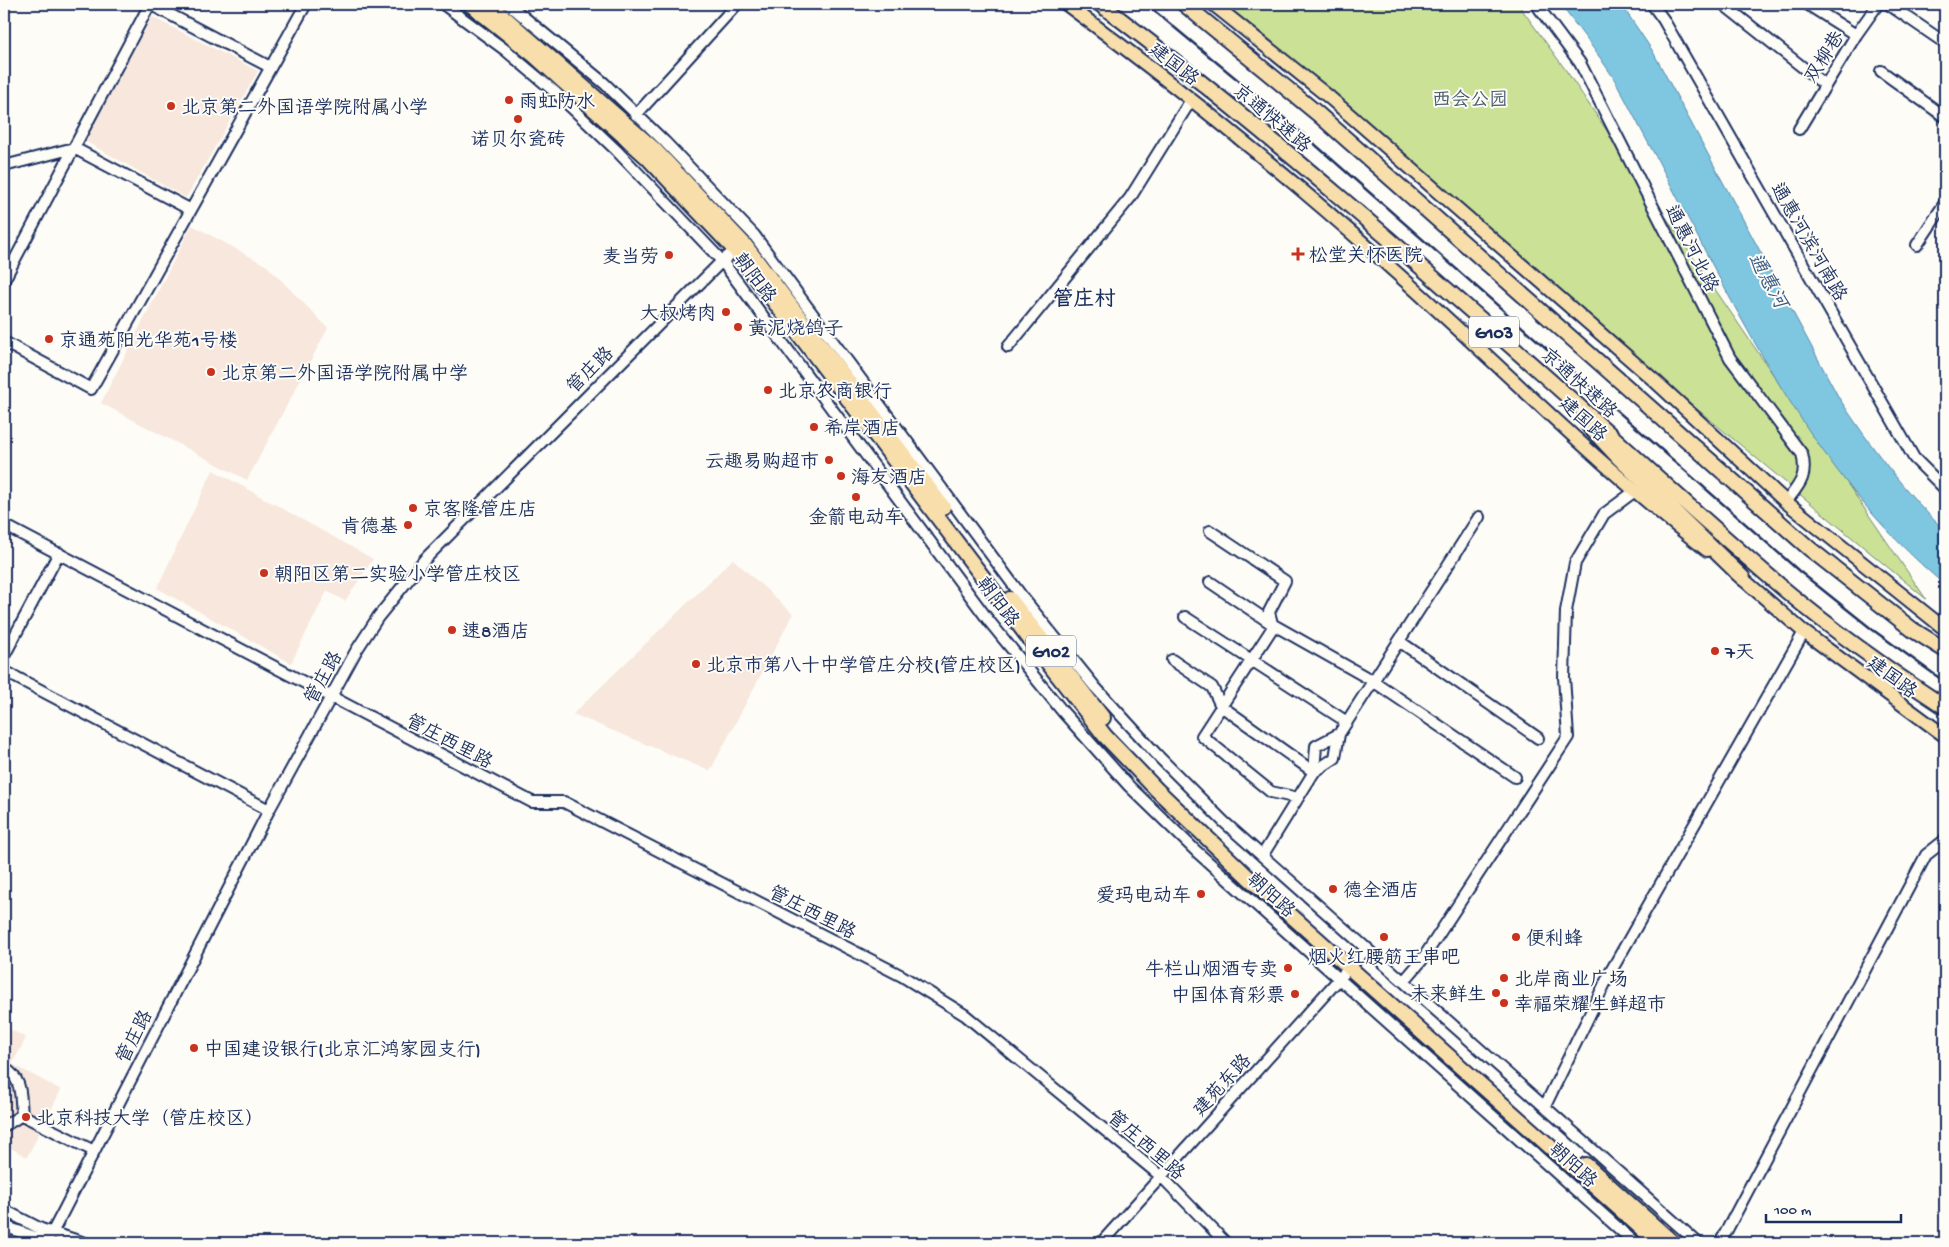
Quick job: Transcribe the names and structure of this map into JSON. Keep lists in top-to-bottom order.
{
  "streets": {
    "highway": [
      "京通快速路",
      "朝阳路",
      "G103",
      "G102"
    ],
    "main road": ["建国路"],
    "street": [
      "双柳巷",
      "通惠河滨河南路",
      "通惠河北路",
      "管庄路",
      "管庄西里路",
      "建苑东路"
    ]
  },
  "crossings": [
    ["朝阳路", "管庄路"],
    ["朝阳路", "建苑东路"],
    ["管庄路", "管庄西里路"],
    ["管庄西里路", "建苑东路"]
  ],
  "districts": ["管庄村"],
  "water": ["通惠河"],
  "parks": ["西会公园"],
  "places": {
    "other": [
      "雨虹防水",
      "北京第二外国语学院附属小学",
      "诺贝尔瓷砖",
      "麦当劳",
      "大叔烤肉",
      "黄泥烧鸽子",
      "京通苑阳光华苑1号楼",
      "北京第二外国语学院附属中学",
      "北京农商银行",
      "希岸酒店",
      "云趣易购超市",
      "海友酒店",
      "金箭电动车",
      "京客隆管庄店",
      "肯德基",
      "朝阳区第二实验小学管庄校区",
      "速8酒店",
      "7天",
      "北京市第八十中学管庄分校(管庄校区)",
      "德全酒店",
      "爱玛电动车",
      "烟火红腰筋王串吧",
      "便利蜂",
      "牛栏山烟酒专卖",
      "北岸商业广场",
      "未来鲜生",
      "中国体育彩票",
      "幸福荣耀生鲜超市",
      "中国建设银行(北京汇鸿家园支行)",
      "北京科技大学（管庄校区）"
    ],
    "health": ["松堂关怀医院"]
  },
  "scale_bar": "100 m"
}
